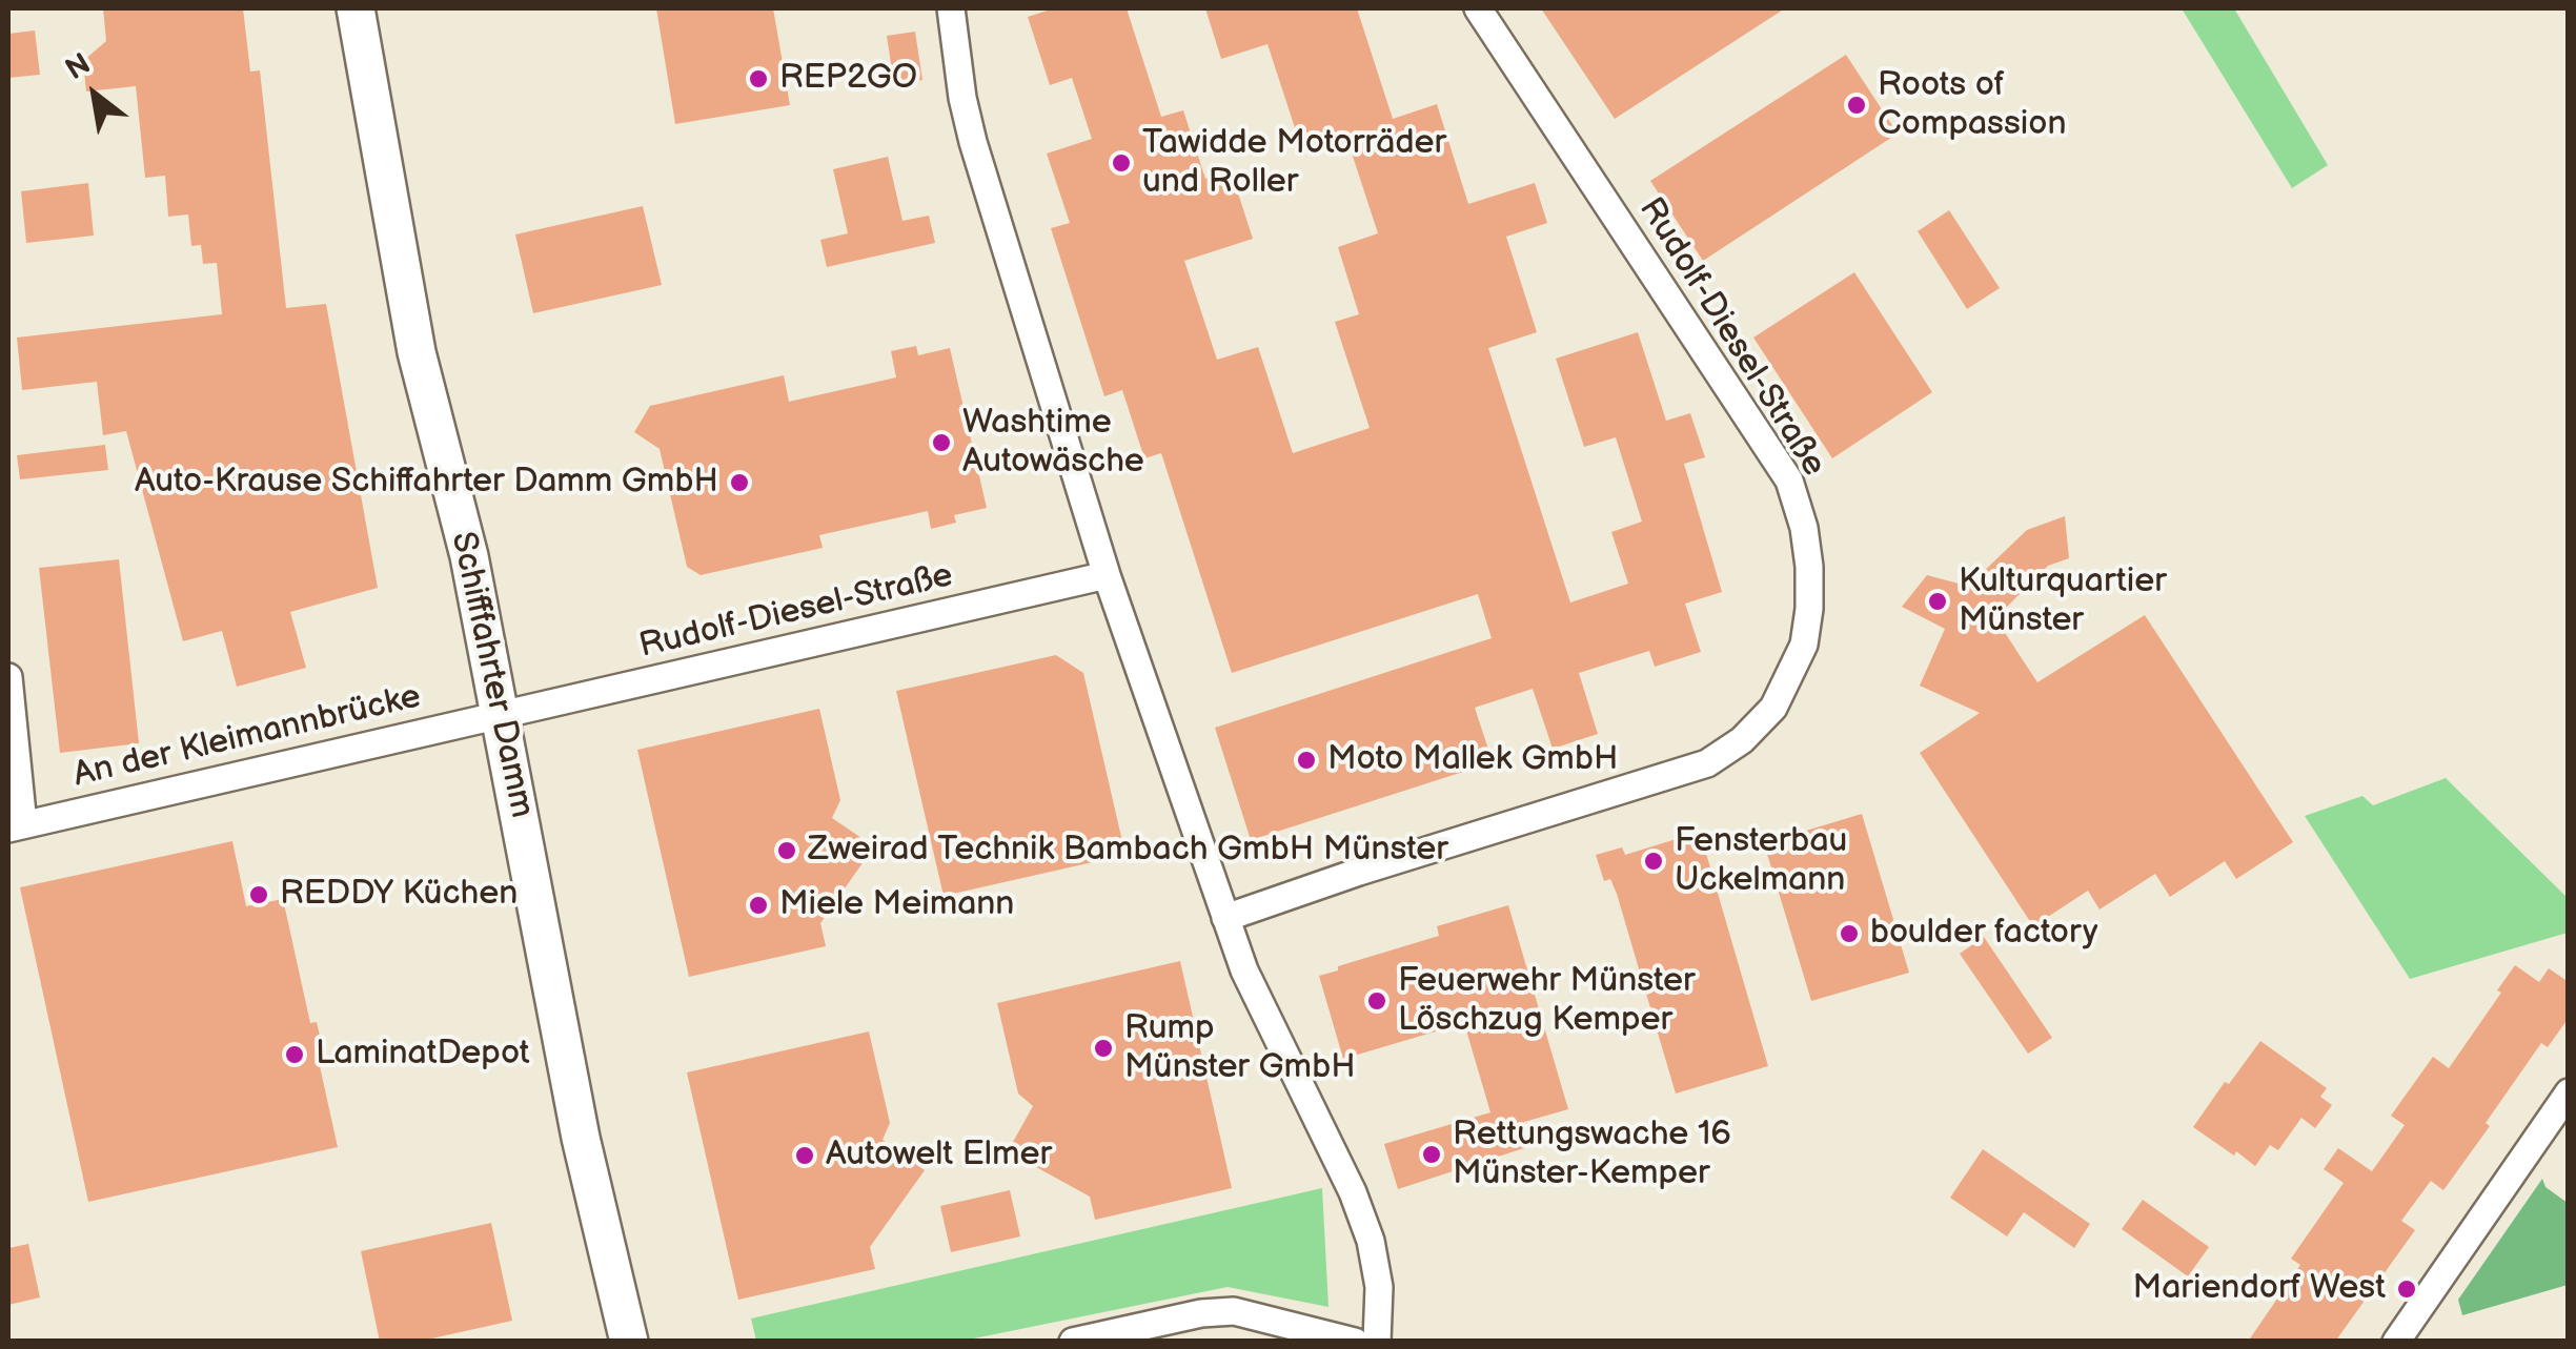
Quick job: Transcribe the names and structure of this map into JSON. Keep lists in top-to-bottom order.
{
  "streets": {
    "main road": ["Schifffahrter Damm"],
    "street": ["Rudolf-Diesel-Straße", "An der Kleimannbrücke"]
  },
  "crossings": [
    ["Rudolf-Diesel-Straße", "Schifffahrter Damm"],
    ["Rudolf-Diesel-Straße", "An der Kleimannbrücke"],
    ["Schifffahrter Damm", "An der Kleimannbrücke"]
  ],
  "places": [
    "REP2GO",
    "Roots of Compassion",
    "Tawidde Motorräder und Roller",
    "Washtime Autowäsche",
    "Auto-Krause Schiffahrter Damm GmbH",
    "Kulturquartier Münster",
    "Moto Mallek GmbH",
    "Zweirad Technik Bambach GmbH Münster",
    "Fensterbau Uckelmann",
    "REDDY Küchen",
    "Miele Meimann",
    "boulder factory",
    "Feuerwehr Münster Löschzug Kemper",
    "Rump Münster GmbH",
    "LaminatDepot",
    "Rettungswache 16 Münster-Kemper",
    "Autowelt Elmer",
    "Mariendorf West"
  ],
  "north": "top left"
}
